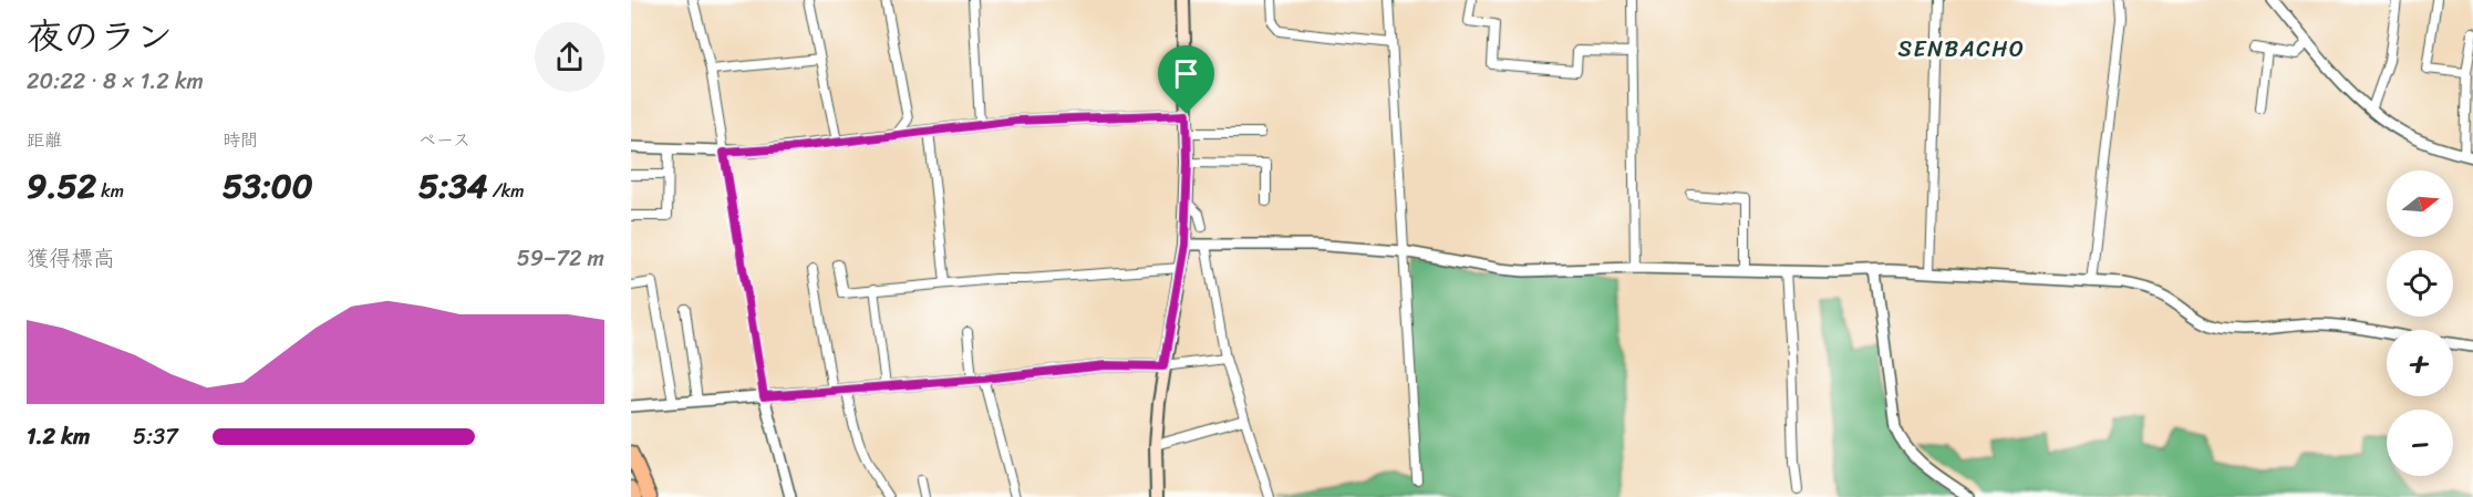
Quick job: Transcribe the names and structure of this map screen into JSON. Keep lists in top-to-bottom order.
{
  "districts": ["SENBACHO"],
  "north": "right",
  "page": {
    "heading": ["夜のラン", "20:22 · 8 × 1.2 km"],
    "stats": [
      ["距離", "9.52 km"],
      ["時間", "53:00"],
      ["ペース", "5:34 /km"]
    ],
    "map_buttons": ["+", "−"],
    "chart": ["獲得標高", "59–72 m"],
    "list": [
      {
        "name": "1.2 km",
        "note": "5:37"
      }
    ]
  }
}
